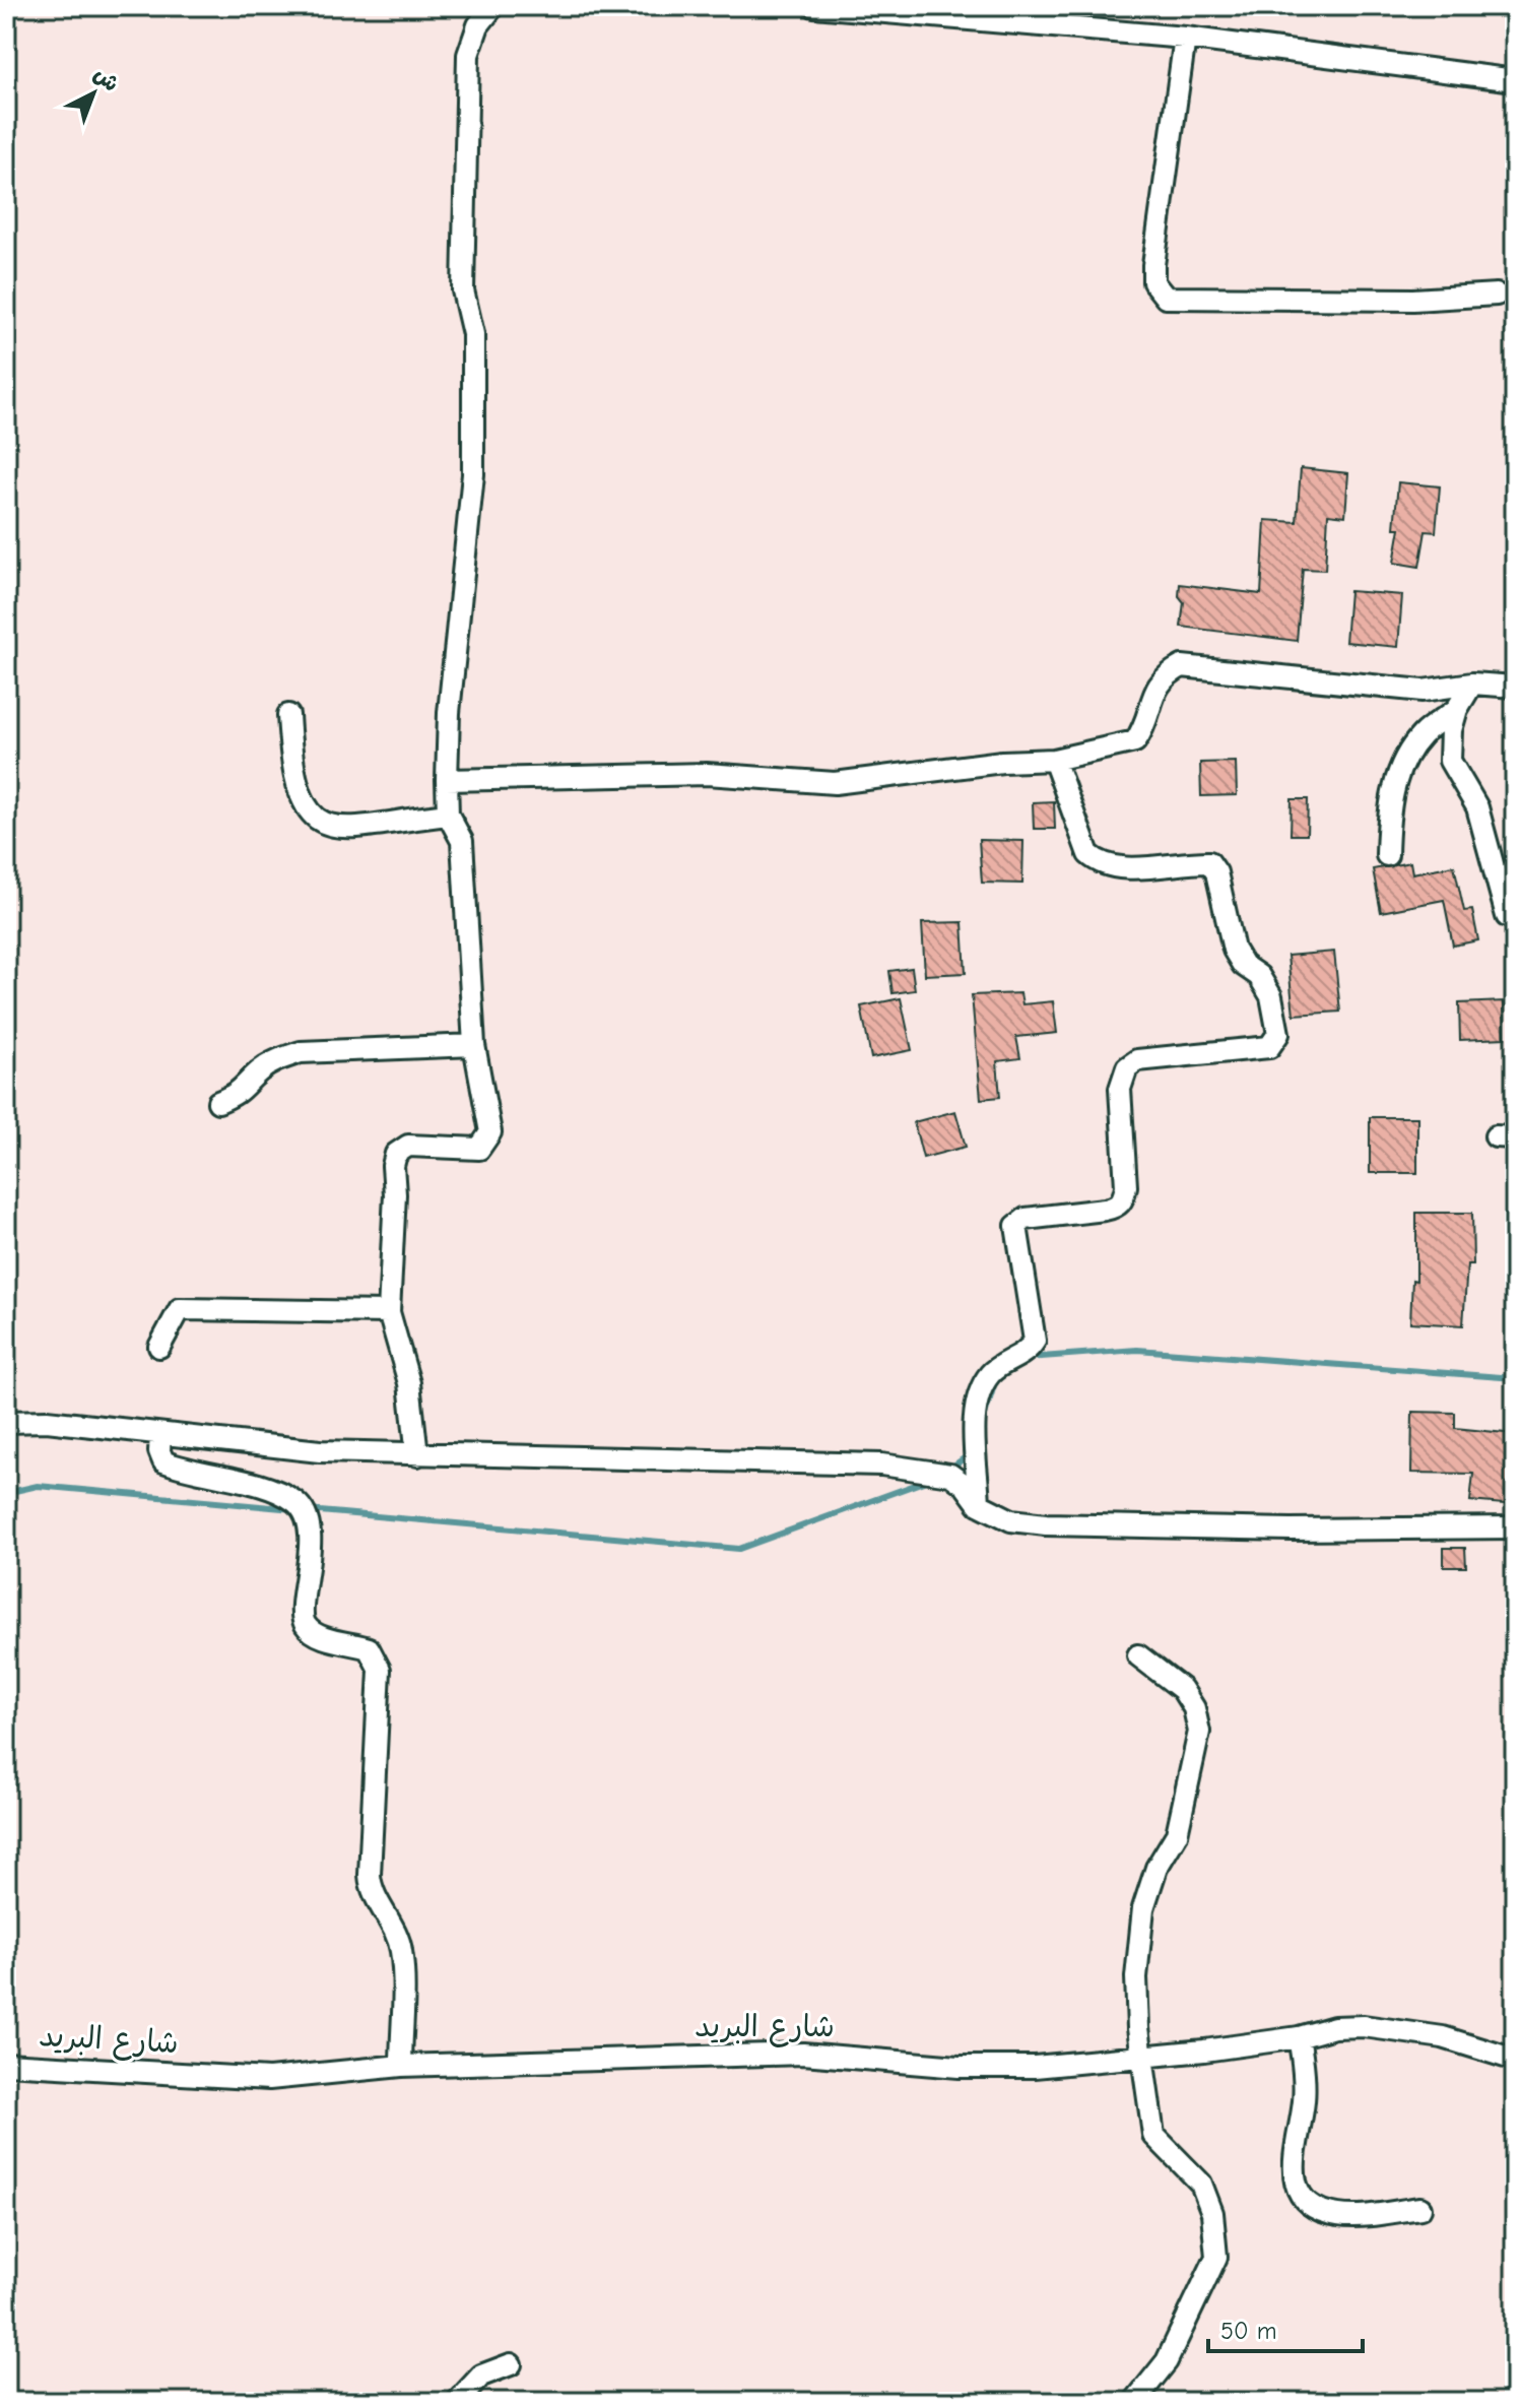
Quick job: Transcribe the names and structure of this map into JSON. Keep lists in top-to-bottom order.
{
  "streets": {
    "street": ["شارع البريد"]
  },
  "scale_bar": "50 m",
  "north": "top right"
}
